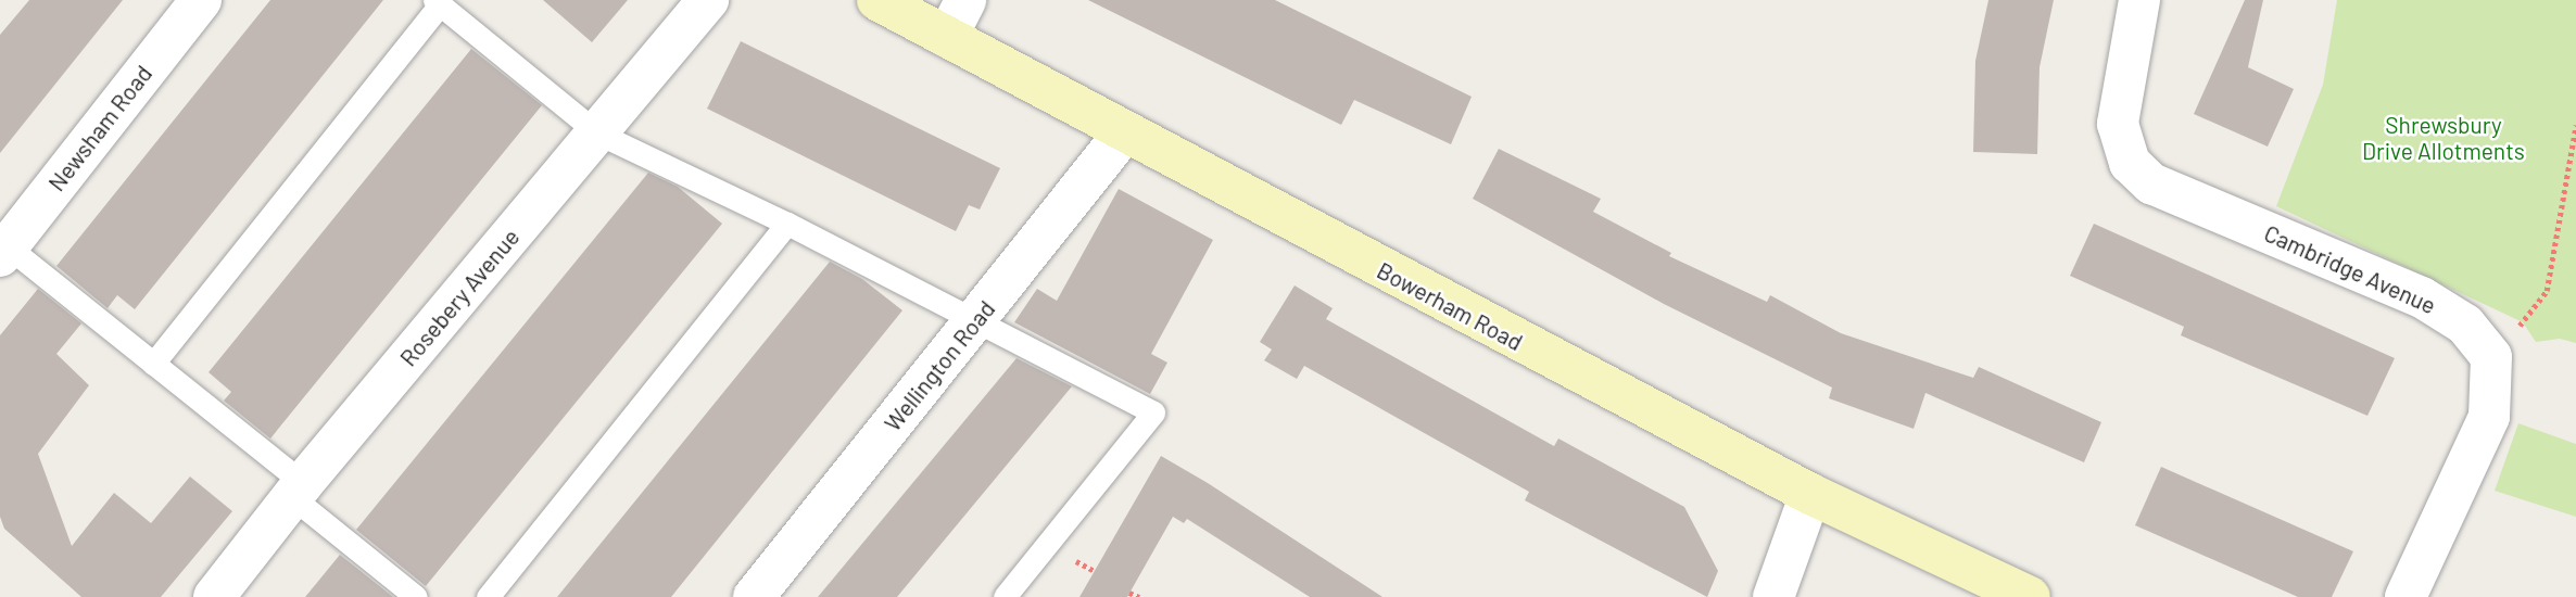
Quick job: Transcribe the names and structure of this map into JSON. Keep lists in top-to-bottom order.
{
  "streets": {
    "street": [
      "Newsham Road",
      "Cambridge Avenue",
      "Rosebery Avenue",
      "Bowerham Road",
      "Wellington Road"
    ]
  },
  "crossings": [
    ["Bowerham Road", "Wellington Road"]
  ],
  "parks": ["Shrewsbury Drive Allotments"]
}
